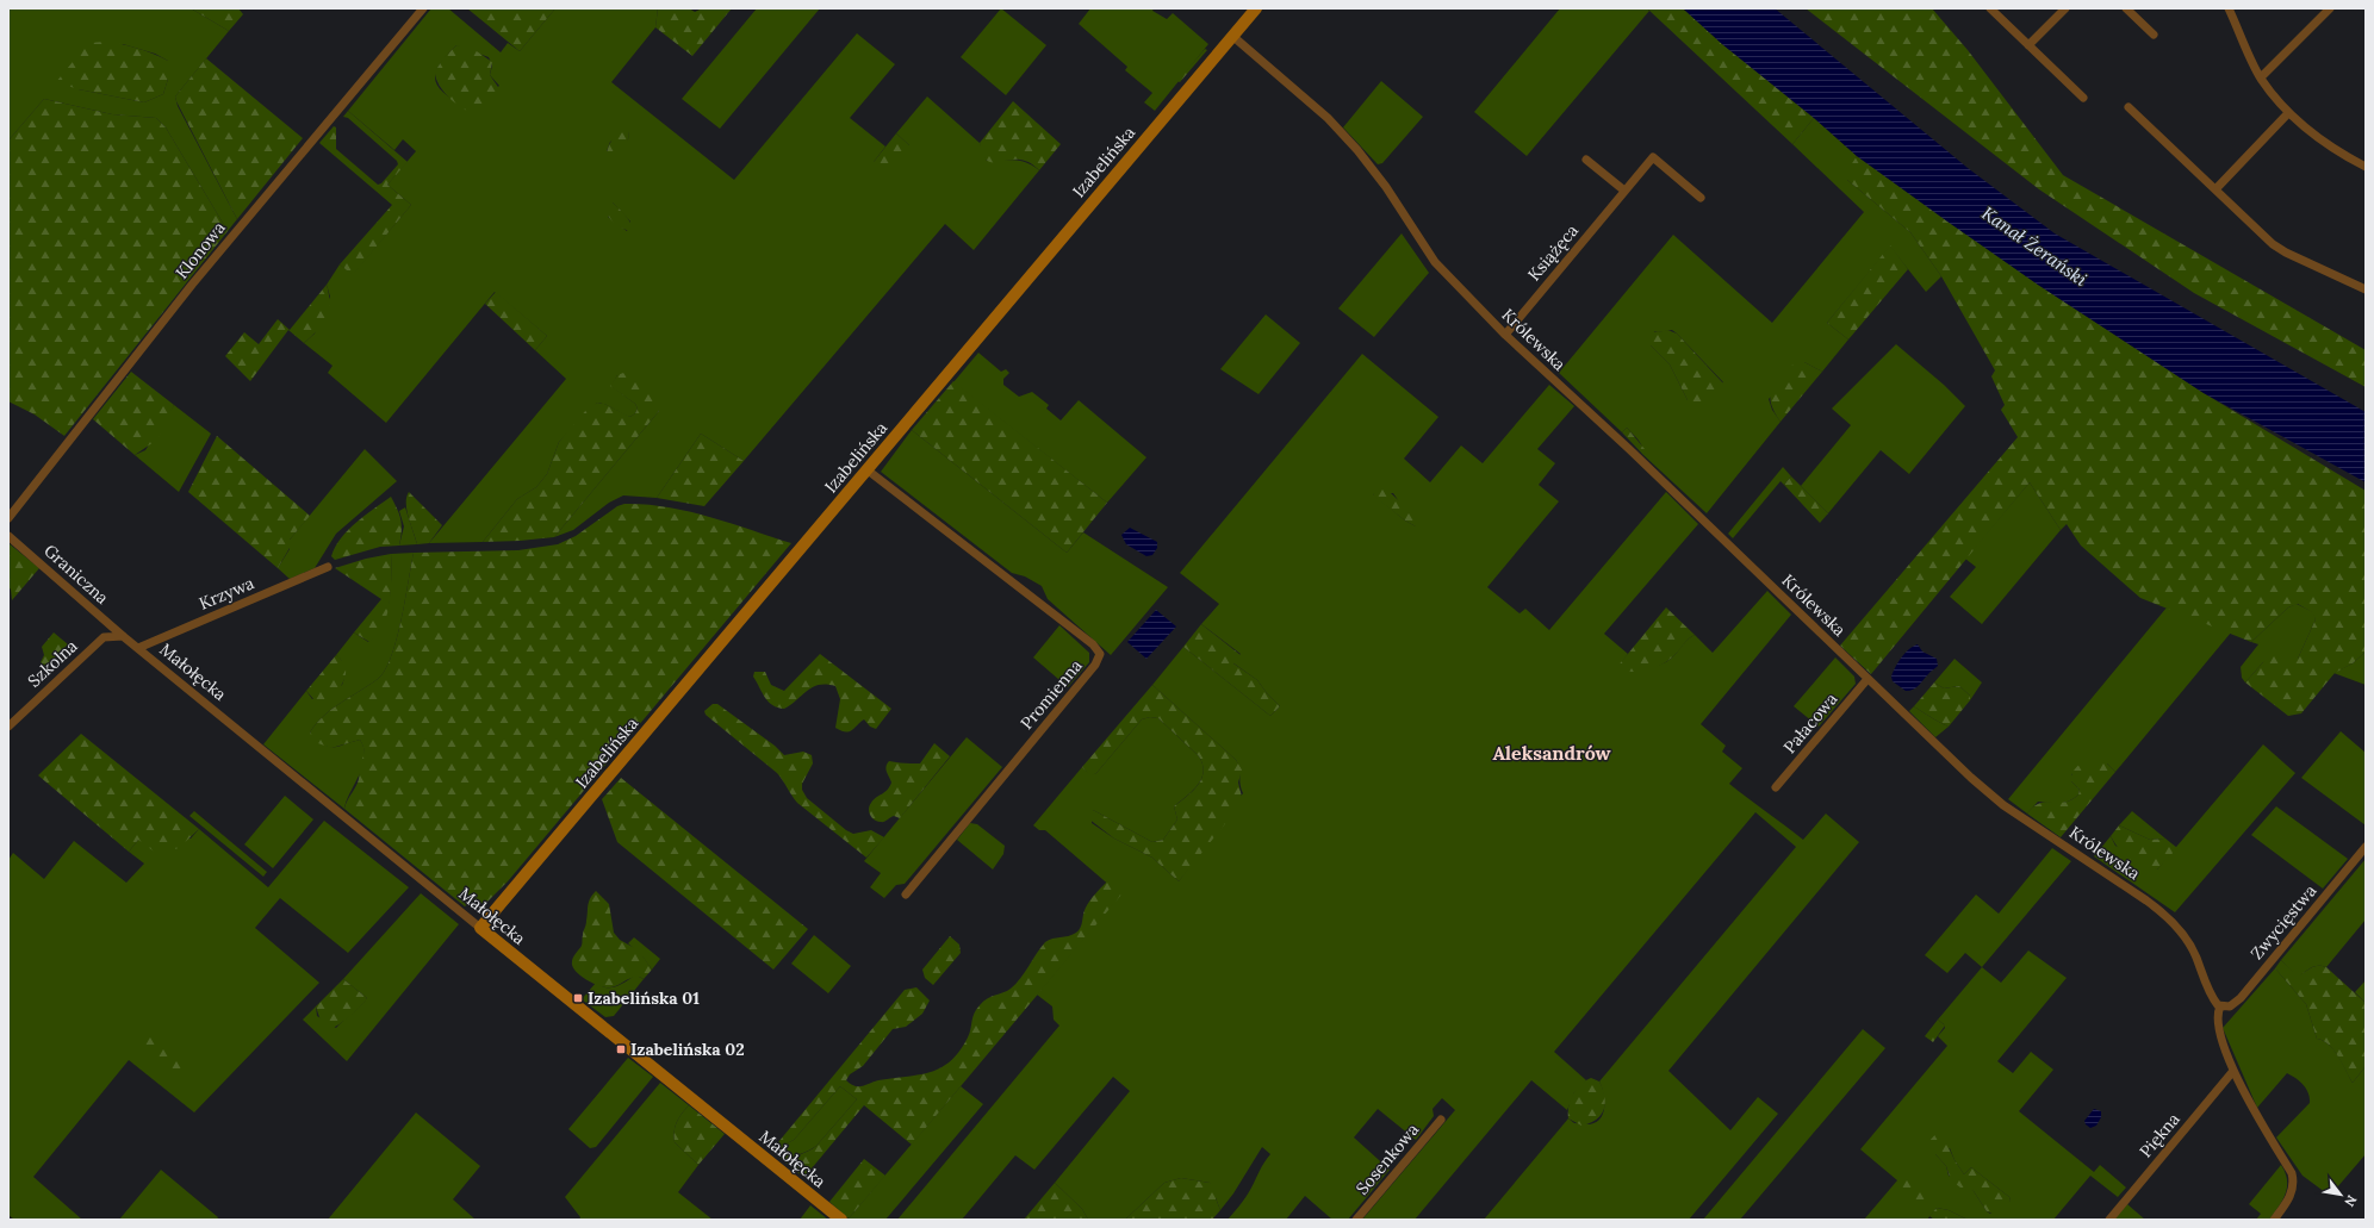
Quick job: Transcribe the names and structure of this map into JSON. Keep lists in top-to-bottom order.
{
  "streets": {
    "street": [
      "Izabelińska",
      "Klonowa",
      "Książęca",
      "Królewska",
      "Graniczna",
      "Krzywa",
      "Szkolna",
      "Małołęcka",
      "Promienna",
      "Pałacowa",
      "Zwycięstwa",
      "Piękna",
      "Sosenkowa"
    ]
  },
  "crossings": [
    ["Izabelińska", "Królewska"],
    ["Izabelińska", "Małołęcka"],
    ["Izabelińska", "Promienna"],
    ["Książęca", "Królewska"],
    ["Królewska", "Pałacowa"],
    ["Królewska", "Zwycięstwa"],
    ["Graniczna", "Szkolna"],
    ["Graniczna", "Małołęcka"],
    ["Krzywa", "Małołęcka"],
    ["Szkolna", "Małołęcka"]
  ],
  "districts": ["Aleksandrów"],
  "water": ["Kanał Żerański"],
  "places": {
    "transit": ["Izabelińska 01", "Izabelińska 02"]
  },
  "north": "bottom right"
}
